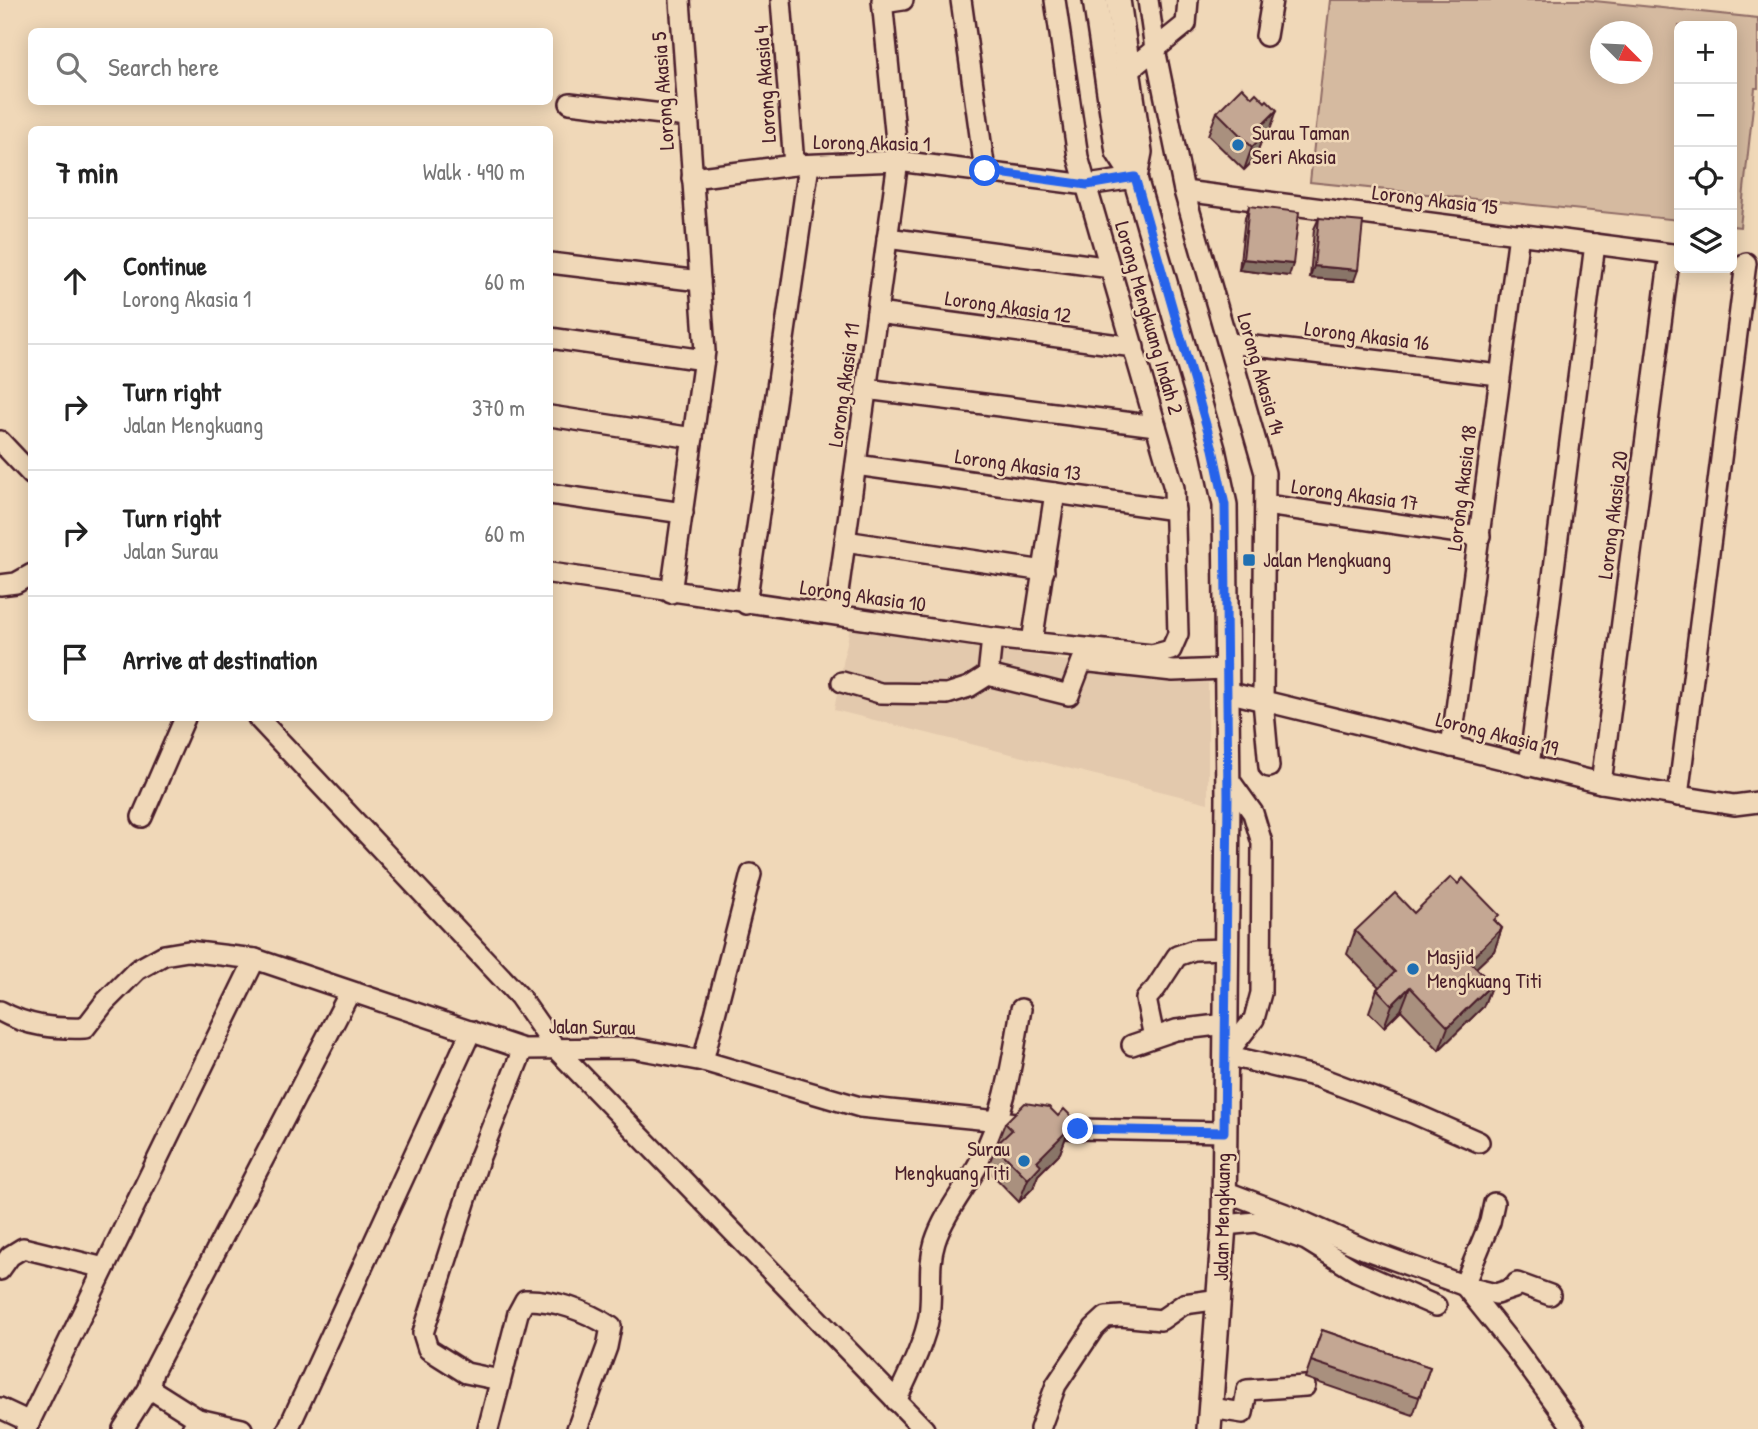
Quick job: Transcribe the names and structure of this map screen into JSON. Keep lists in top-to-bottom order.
{
  "streets": {
    "main road": ["Jalan Mengkuang"],
    "street": [
      "Lorong Akasia 4",
      "Lorong Akasia 5",
      "Lorong Akasia 1",
      "Lorong Akasia 15",
      "Lorong Akasia 12",
      "Lorong Mengkuang Indah 2",
      "Lorong Akasia 16",
      "Lorong Akasia 14",
      "Lorong Akasia 11",
      "Lorong Akasia 13",
      "Lorong Akasia 18",
      "Lorong Akasia 17",
      "Lorong Akasia 20",
      "Lorong Akasia 10",
      "Lorong Akasia 19",
      "Jalan Surau"
    ]
  },
  "crossings": [
    ["Lorong Akasia 4", "Lorong Akasia 1"],
    ["Lorong Akasia 4", "Lorong Akasia 10"],
    ["Lorong Akasia 5", "Lorong Akasia 1"],
    ["Lorong Akasia 5", "Lorong Akasia 10"],
    ["Lorong Akasia 1", "Lorong Mengkuang Indah 2"],
    ["Lorong Akasia 1", "Lorong Akasia 11"],
    ["Lorong Akasia 1", "Jalan Mengkuang"],
    ["Lorong Akasia 15", "Lorong Akasia 14"],
    ["Lorong Akasia 15", "Lorong Akasia 18"],
    ["Lorong Akasia 12", "Lorong Mengkuang Indah 2"],
    ["Lorong Akasia 12", "Lorong Akasia 11"],
    ["Lorong Mengkuang Indah 2", "Lorong Akasia 13"],
    ["Lorong Mengkuang Indah 2", "Lorong Akasia 10"],
    ["Lorong Akasia 16", "Lorong Akasia 14"],
    ["Lorong Akasia 16", "Lorong Akasia 18"],
    ["Lorong Akasia 14", "Lorong Akasia 17"],
    ["Lorong Akasia 14", "Lorong Akasia 19"],
    ["Lorong Akasia 11", "Lorong Akasia 13"],
    ["Lorong Akasia 11", "Lorong Akasia 10"],
    ["Lorong Akasia 18", "Lorong Akasia 17"],
    ["Lorong Akasia 18", "Lorong Akasia 19"],
    ["Lorong Akasia 20", "Lorong Akasia 19"],
    ["Lorong Akasia 19", "Jalan Mengkuang"],
    ["Jalan Surau", "Jalan Mengkuang"]
  ],
  "places": {
    "other": ["Surau Taman Seri Akasia", "Masjid Mengkuang Titi", "Surau Mengkuang Titi"],
    "transit": ["Jalan Mengkuang"]
  },
  "north": "bottom right",
  "page": {
    "map_buttons": ["+", "−"],
    "search": "Search here",
    "heading": ["7 min", "Walk · 490 m"],
    "list": [
      ["Continue", "Lorong Akasia 1", "60 m"],
      ["Turn right", "Jalan Mengkuang", "370 m"],
      ["Turn right", "Jalan Surau", "60 m"],
      "Arrive at destination"
    ]
  }
}
